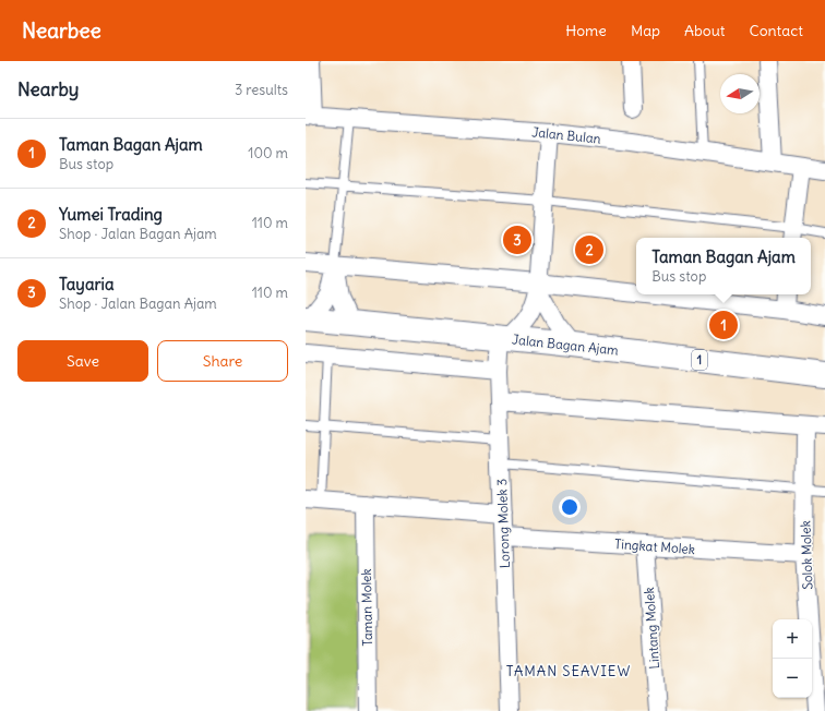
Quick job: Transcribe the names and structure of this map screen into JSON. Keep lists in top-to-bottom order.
{
  "streets": {
    "main road": ["Jalan Bagan Ajam", "1"],
    "street": [
      "Jalan Bulan",
      "Lorong Molek 3",
      "Tingkat Molek",
      "Solok Molek",
      "Taman Molek",
      "Lintang Molek"
    ]
  },
  "crossings": [
    ["Jalan Bagan Ajam", "Lorong Molek 3"],
    ["Lorong Molek 3", "Tingkat Molek"],
    ["Tingkat Molek", "Solok Molek"],
    ["Tingkat Molek", "Lintang Molek"]
  ],
  "districts": ["TAMAN SEAVIEW"],
  "north": "left",
  "page": {
    "header": "Nearbee",
    "nav": [
      "Home",
      "Map",
      "About",
      "Contact"
    ],
    "heading": ["Nearby", "3 results"],
    "list": [
      {
        "mark": "1",
        "name": "Taman Bagan Ajam",
        "note": "Bus stop",
        "value": "100 m"
      },
      {
        "mark": "2",
        "name": "Yumei Trading",
        "note": "Shop · Jalan Bagan Ajam",
        "value": "110 m"
      },
      {
        "mark": "3",
        "name": "Tayaria",
        "note": "Shop · Jalan Bagan Ajam",
        "value": "110 m"
      }
    ],
    "pins": ["3", "2", "1"],
    "popup": ["Taman Bagan Ajam", "Bus stop"],
    "buttons": ["Save", "Share"],
    "map_buttons": ["+", "−"]
  }
}
